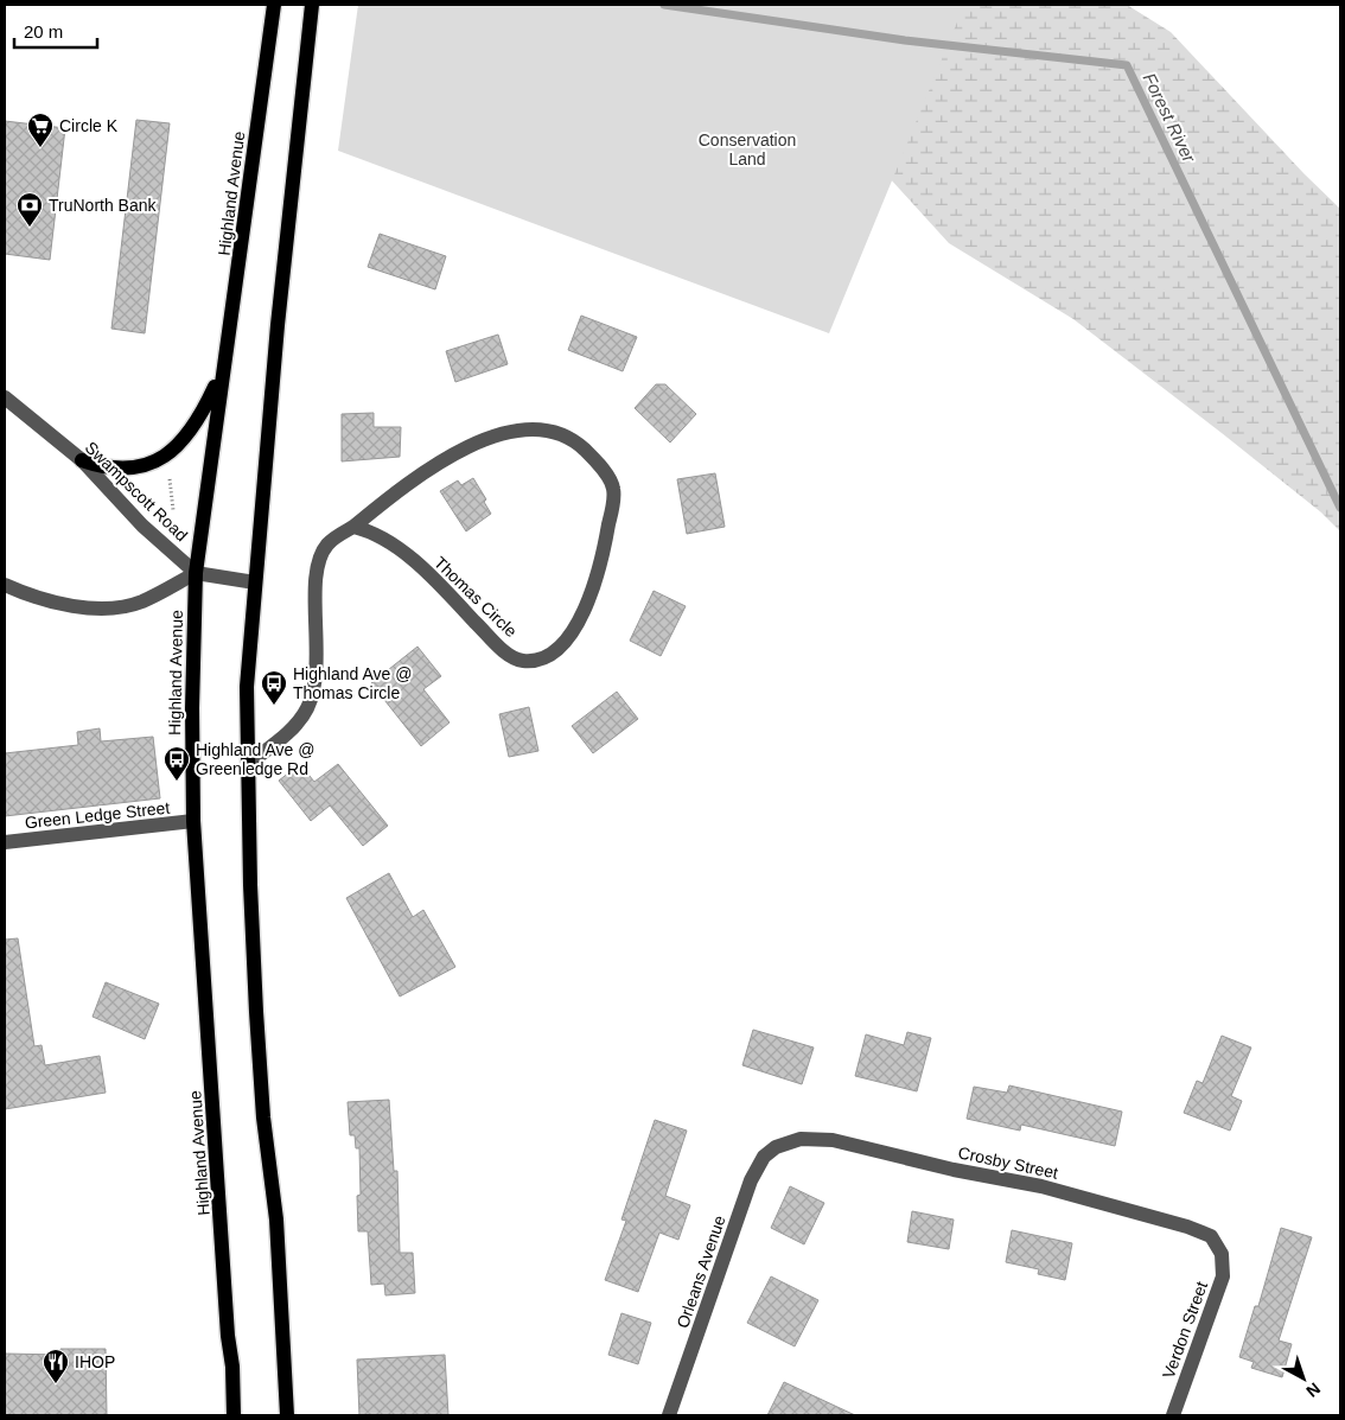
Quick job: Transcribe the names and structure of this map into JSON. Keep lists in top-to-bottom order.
{
  "streets": {
    "main road": ["Highland Avenue"],
    "street": [
      "Swampscott Road",
      "Thomas Circle",
      "Green Ledge Street",
      "Crosby Street",
      "Orleans Avenue",
      "Verdon Street"
    ]
  },
  "crossings": [
    ["Highland Avenue", "Swampscott Road"],
    ["Highland Avenue", "Green Ledge Street"],
    ["Crosby Street", "Orleans Avenue"],
    ["Crosby Street", "Verdon Street"]
  ],
  "water": ["Forest River"],
  "parks": ["Conservation Land"],
  "places": {
    "supermarket": ["Circle K"],
    "bank": ["TruNorth Bank"],
    "bus stop": ["Highland Ave @ Thomas Circle", "Highland Ave @ Greenledge Rd"],
    "restaurant": ["IHOP"]
  },
  "scale_bar": "20 m",
  "north": "bottom right"
}
